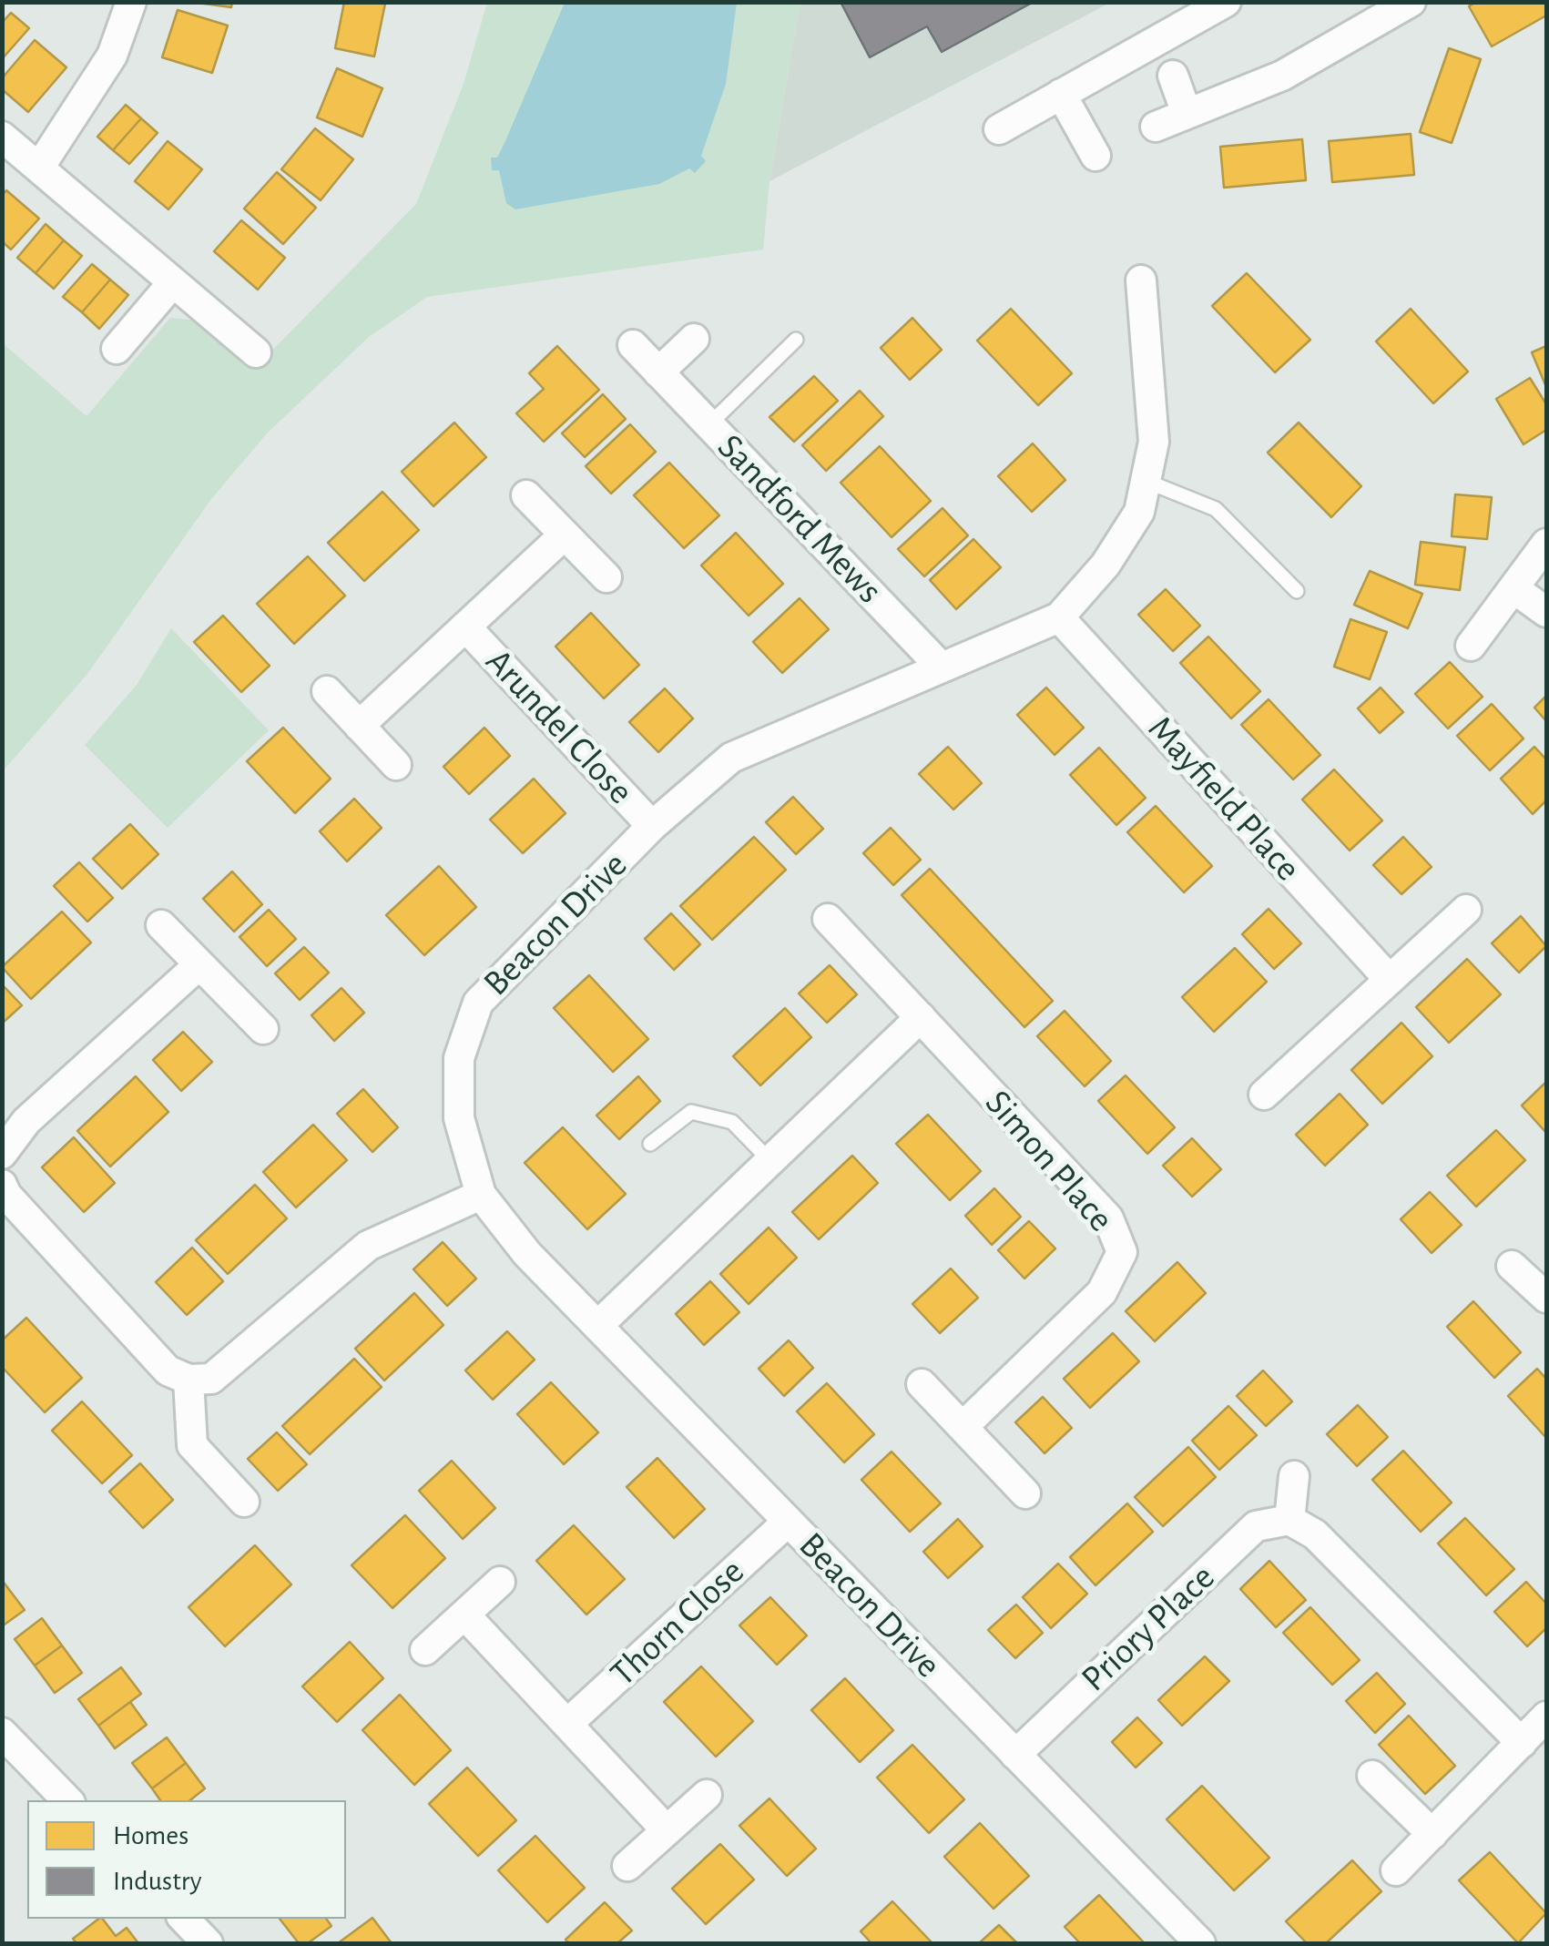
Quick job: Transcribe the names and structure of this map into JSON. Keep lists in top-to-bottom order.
{
  "streets": {
    "street": [
      "Sandford Mews",
      "Arundel Close",
      "Mayfield Place",
      "Beacon Drive",
      "Simon Place",
      "Thorn Close",
      "Priory Place"
    ]
  },
  "crossings": [
    ["Sandford Mews", "Beacon Drive"],
    ["Arundel Close", "Beacon Drive"],
    ["Mayfield Place", "Beacon Drive"],
    ["Beacon Drive", "Thorn Close"],
    ["Beacon Drive", "Priory Place"]
  ],
  "legend": ["Homes", "Industry"]
}
